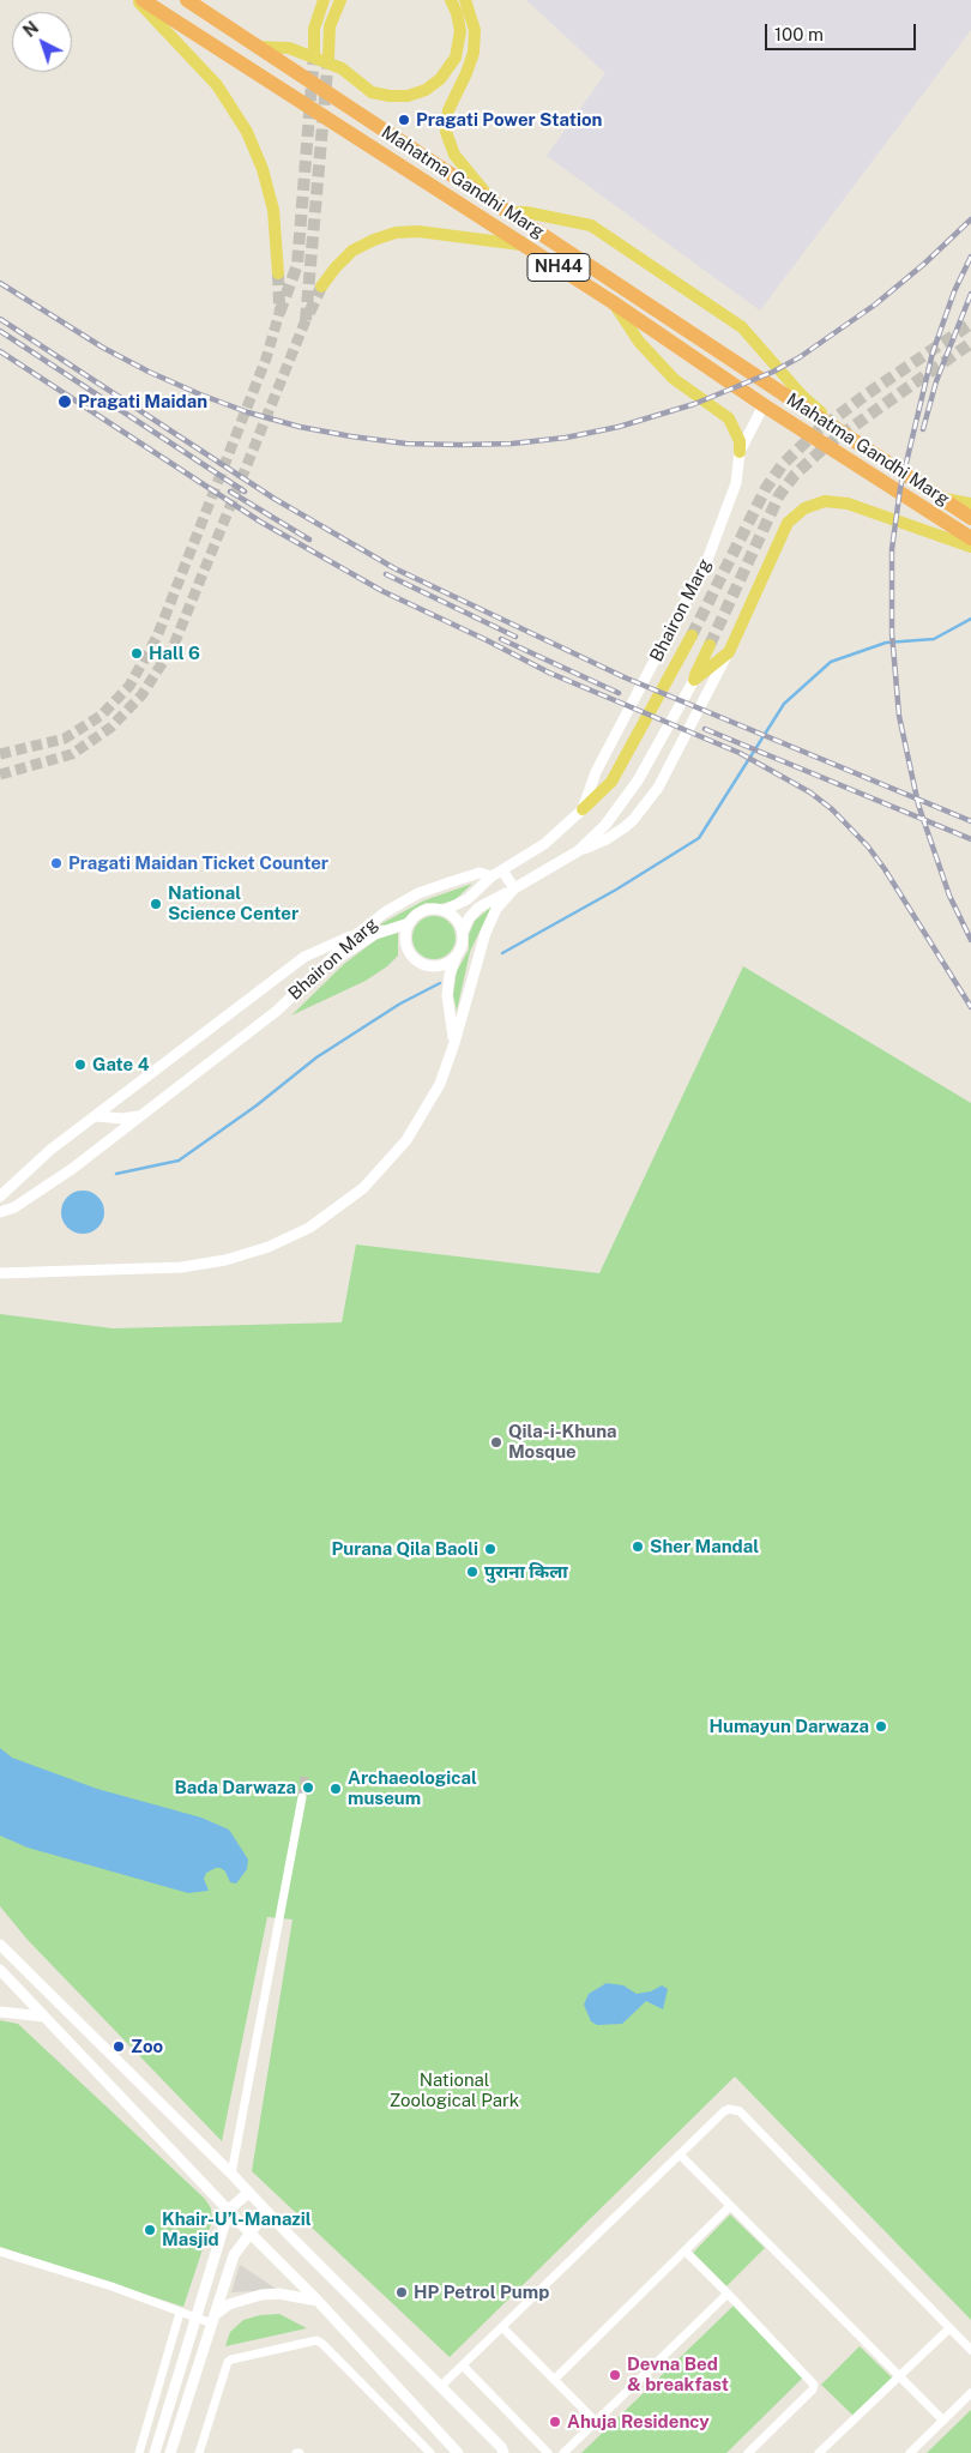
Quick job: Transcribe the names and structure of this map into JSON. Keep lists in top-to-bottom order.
{
  "streets": {
    "highway": ["Mahatma Gandhi Marg", "NH44"],
    "main road": ["Bhairon Marg"]
  },
  "crossings": [
    ["Mahatma Gandhi Marg", "Bhairon Marg"]
  ],
  "parks": ["National Zoological Park"],
  "places": [
    "Pragati Power Station",
    "Pragati Maidan",
    "Hall 6",
    "Pragati Maidan Ticket Counter",
    "National Science Center",
    "Gate 4",
    "Qila-i-Khuna Mosque",
    "Sher Mandal",
    "Purana Qila Baoli",
    "पुराना किला",
    "Humayun Darwaza",
    "Bada Darwaza",
    "Archaeological museum",
    "Zoo",
    "Khair-U’l-Manazil Masjid",
    "HP Petrol Pump",
    "Devna Bed & breakfast",
    "Ahuja Residency"
  ],
  "scale_bar": "100 m",
  "north": "top left"
}
